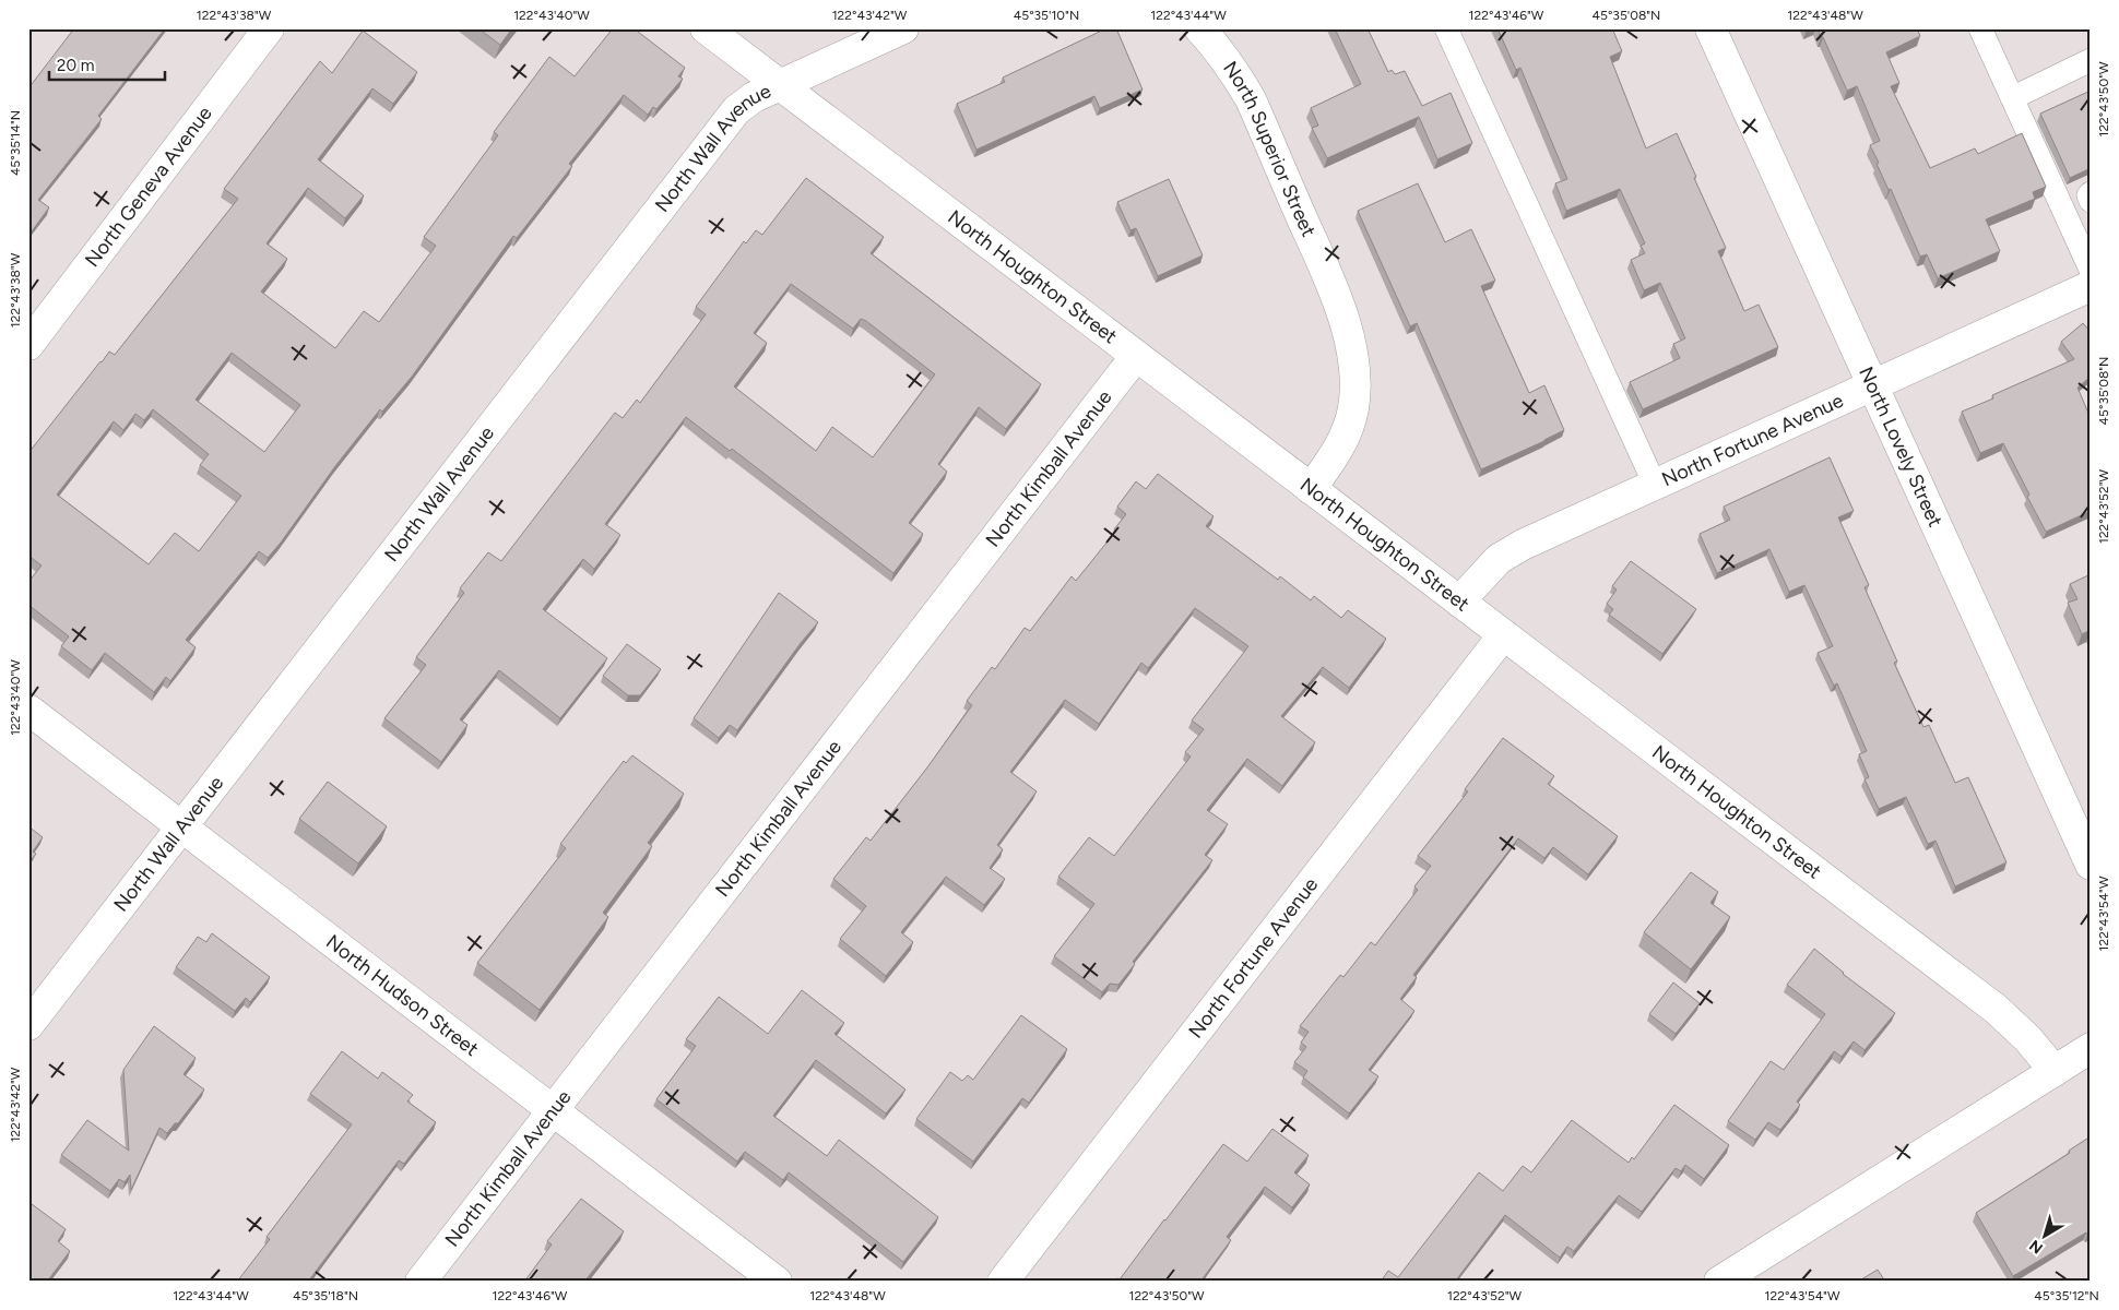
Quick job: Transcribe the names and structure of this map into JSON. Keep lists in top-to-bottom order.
{
  "streets": {
    "street": [
      "North Superior Street",
      "North Wall Avenue",
      "North Geneva Avenue",
      "North Houghton Street",
      "North Fortune Avenue",
      "North Lovely Street",
      "North Kimball Avenue",
      "North Hudson Street"
    ]
  },
  "crossings": [
    ["North Superior Street", "North Houghton Street"],
    ["North Wall Avenue", "North Houghton Street"],
    ["North Wall Avenue", "North Hudson Street"],
    ["North Houghton Street", "North Fortune Avenue"],
    ["North Houghton Street", "North Kimball Avenue"],
    ["North Fortune Avenue", "North Lovely Street"],
    ["North Kimball Avenue", "North Hudson Street"]
  ],
  "scale_bar": "20 m",
  "north": "bottom left",
  "coordinates": [
    "122°43'38\"W",
    "122°43'40\"W",
    "122°43'42\"W",
    "45°35'10\"N",
    "122°43'44\"W",
    "122°43'46\"W",
    "45°35'08\"N",
    "122°43'48\"W",
    "122°43'50\"W",
    "45°35'14\"N",
    "122°43'52\"W",
    "122°43'54\"W",
    "45°35'18\"N",
    "45°35'12\"N"
  ]
}
